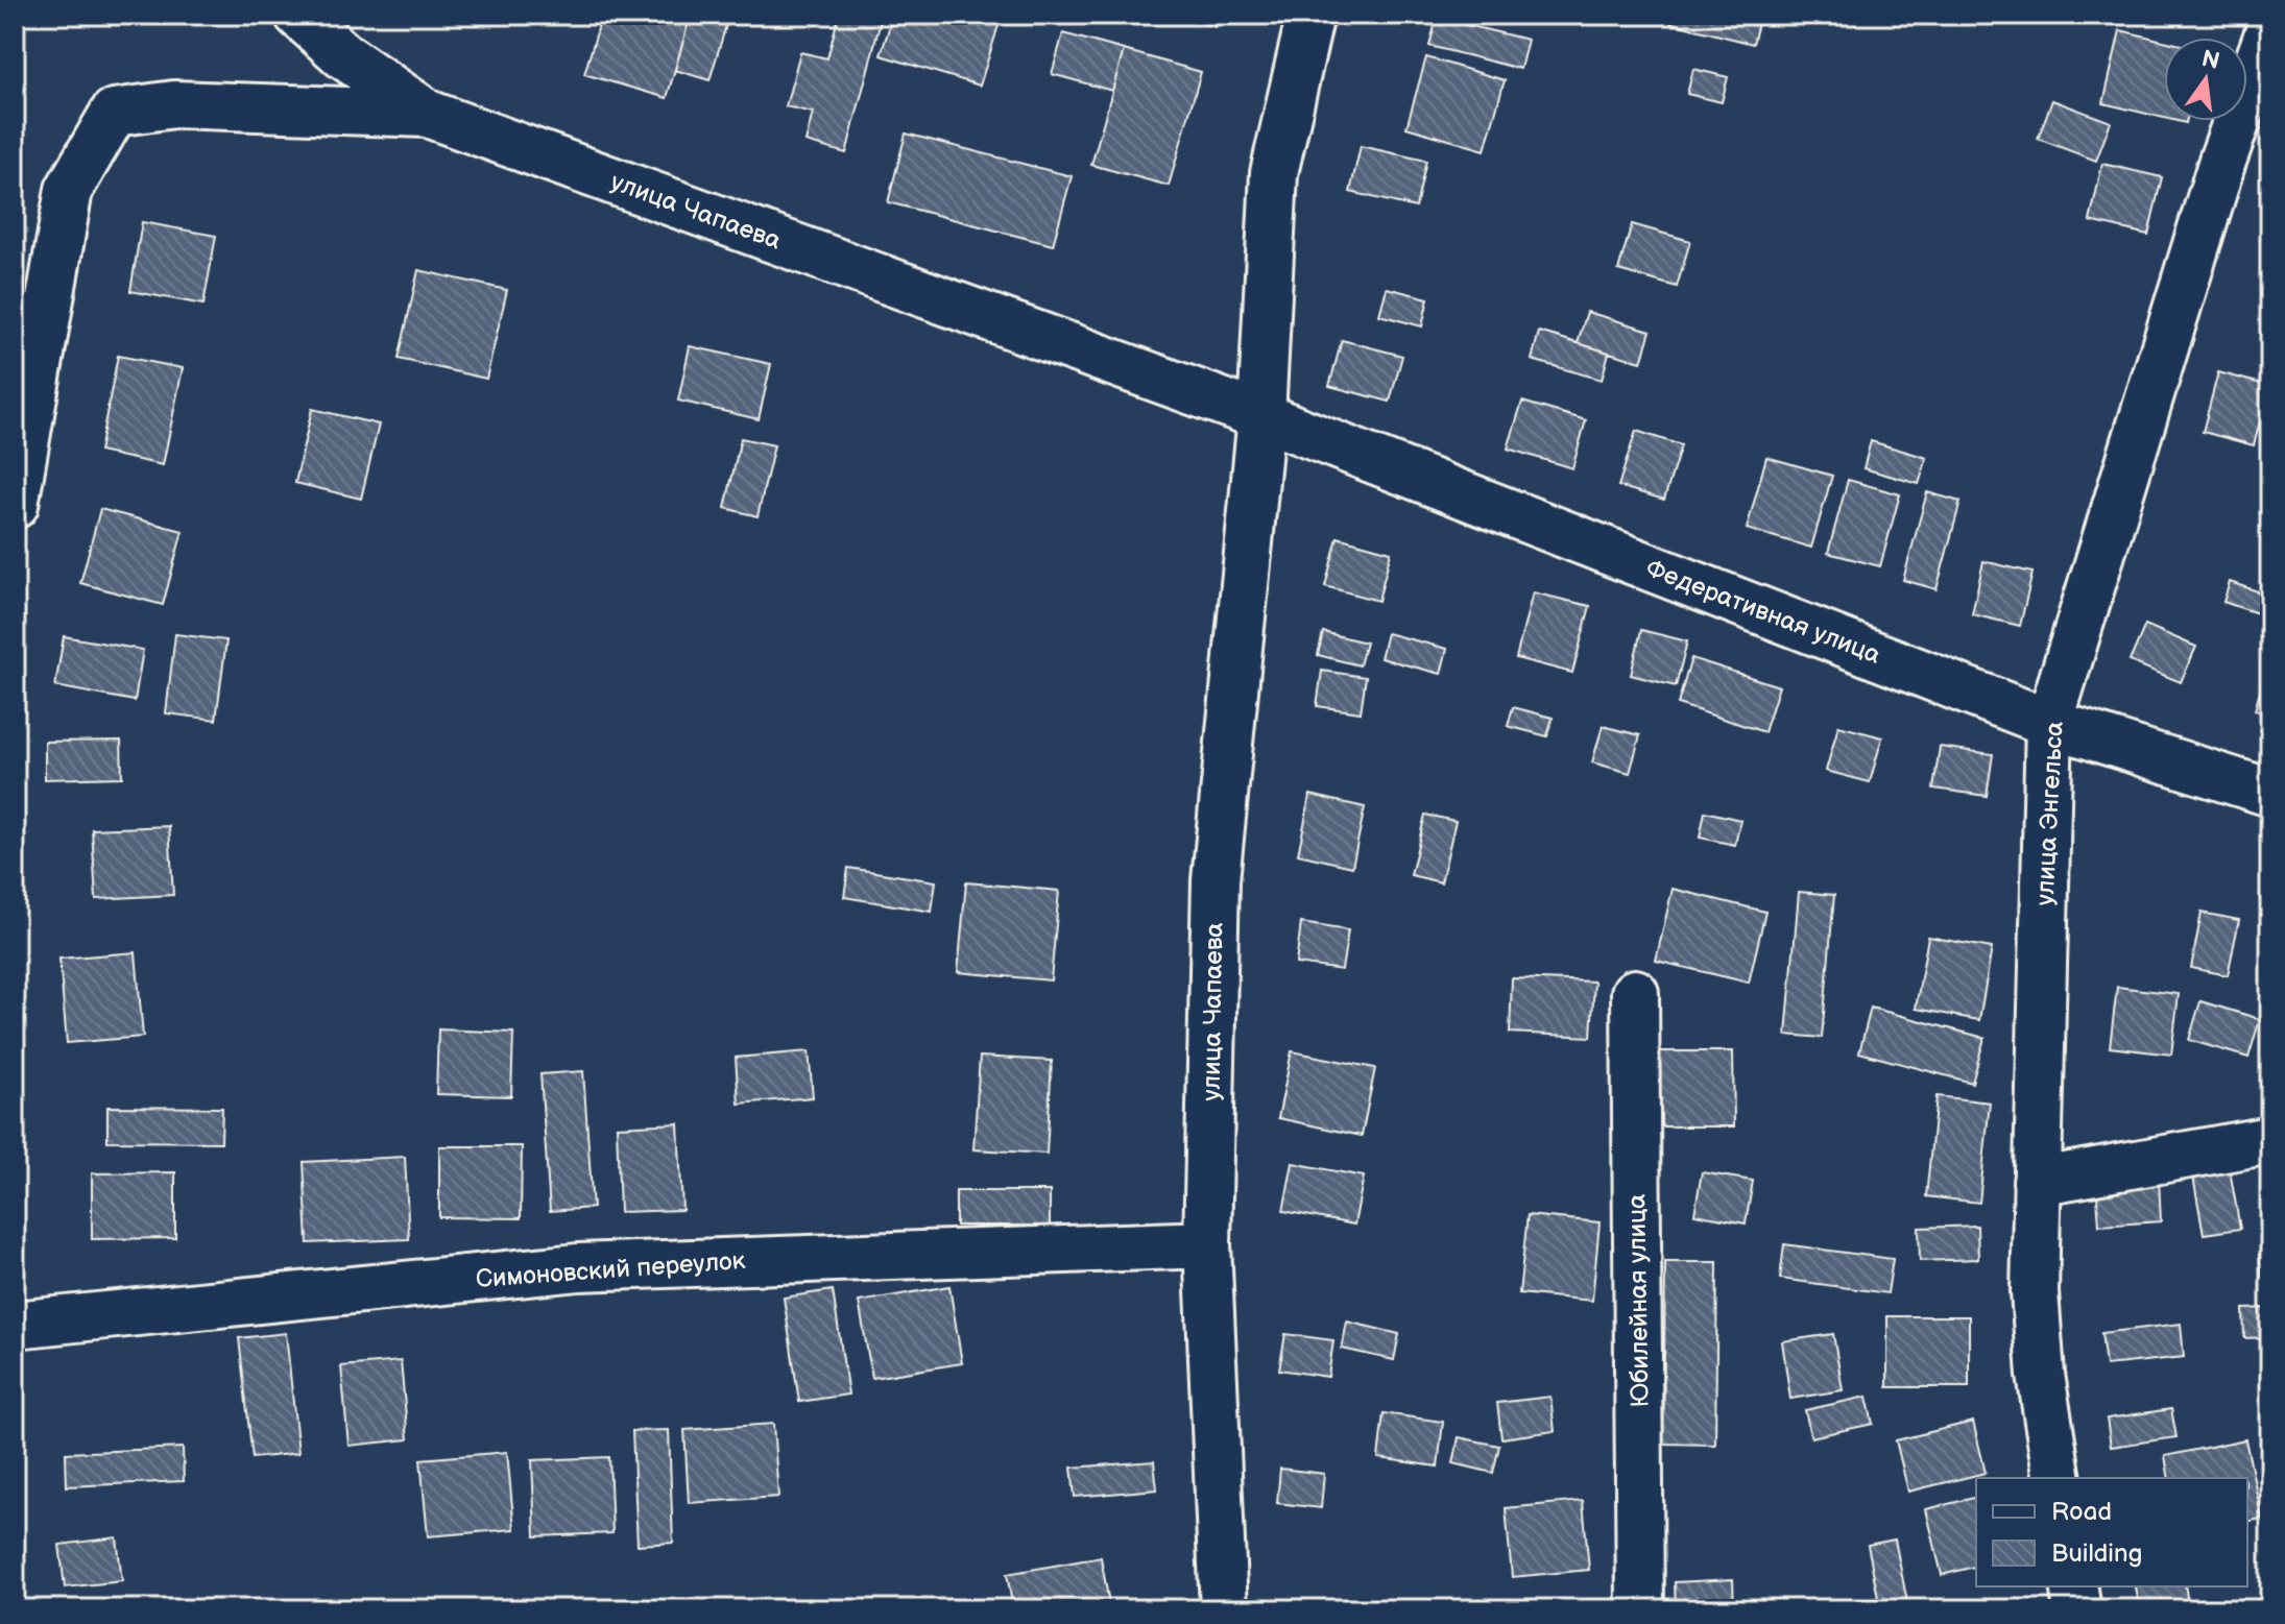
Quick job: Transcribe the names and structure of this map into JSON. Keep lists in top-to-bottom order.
{
  "streets": {
    "street": [
      "улица Чапаева",
      "Федеративная улица",
      "улица Энгельса",
      "Симоновский переулок",
      "Юбилейная улица"
    ]
  },
  "crossings": [
    ["улица Чапаева", "Федеративная улица"],
    ["улица Чапаева", "Симоновский переулок"],
    ["Федеративная улица", "улица Энгельса"]
  ],
  "legend": ["Road", "Building"],
  "north": "top"
}
